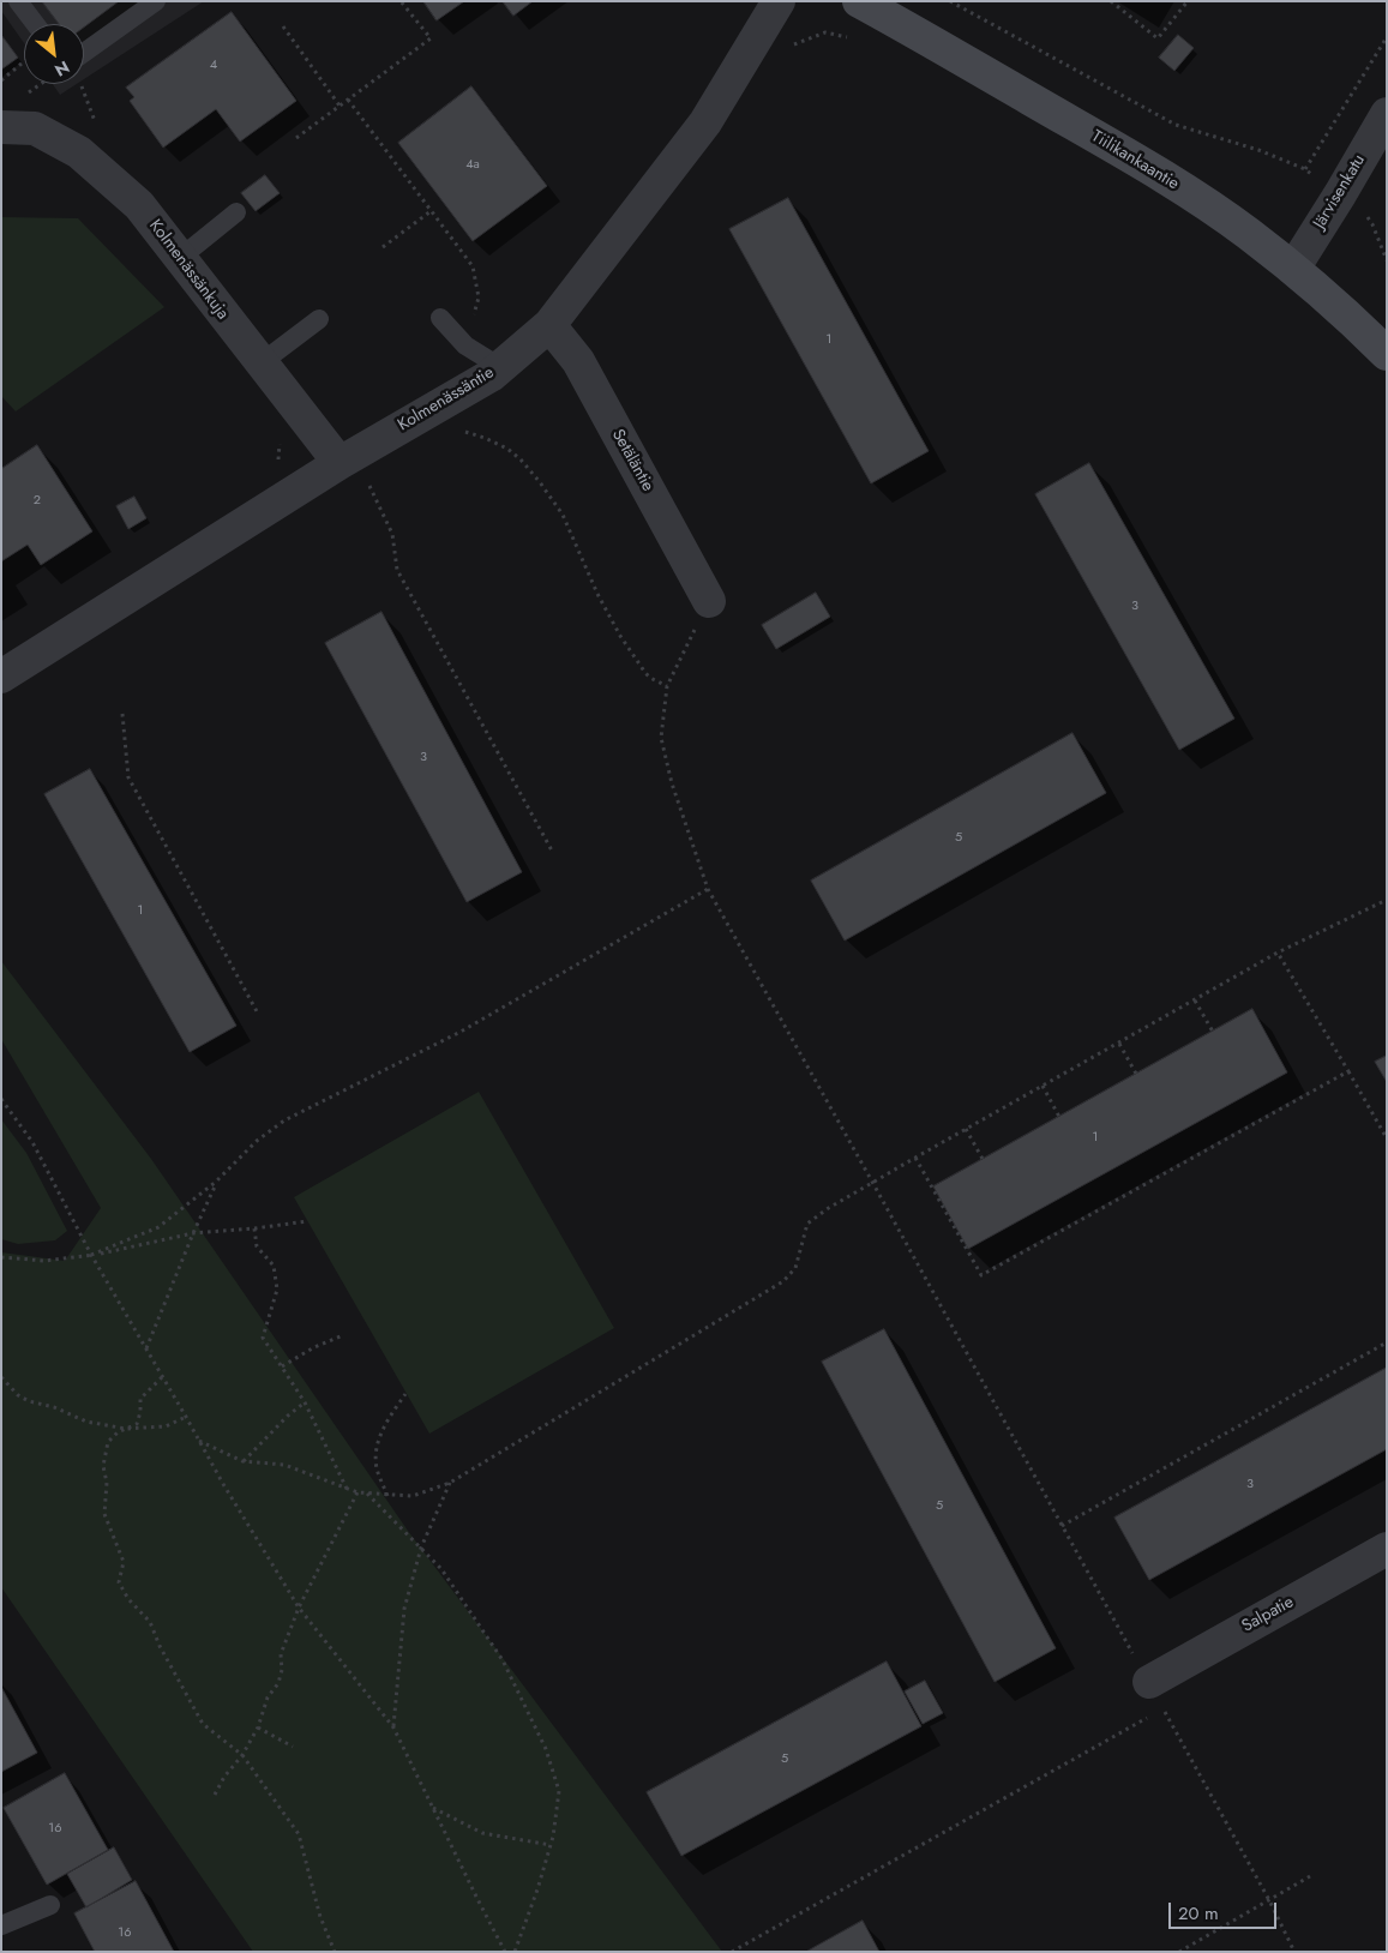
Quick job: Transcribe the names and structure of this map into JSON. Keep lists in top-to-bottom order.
{
  "streets": {
    "street": [
      "Tiilikankaantie",
      "Järvisenkatu",
      "Kolmenässänkuja",
      "Kolmenässäntie",
      "Setäläntie",
      "Salpatie"
    ]
  },
  "crossings": [
    ["Tiilikankaantie", "Järvisenkatu"],
    ["Kolmenässänkuja", "Kolmenässäntie"],
    ["Kolmenässäntie", "Setäläntie"]
  ],
  "house_numbers": [
    "4",
    "4a",
    "1",
    "2",
    "3",
    "3",
    "5",
    "1",
    "1",
    "3",
    "5",
    "5",
    "16",
    "16"
  ],
  "scale_bar": "20 m",
  "north": "bottom right"
}
